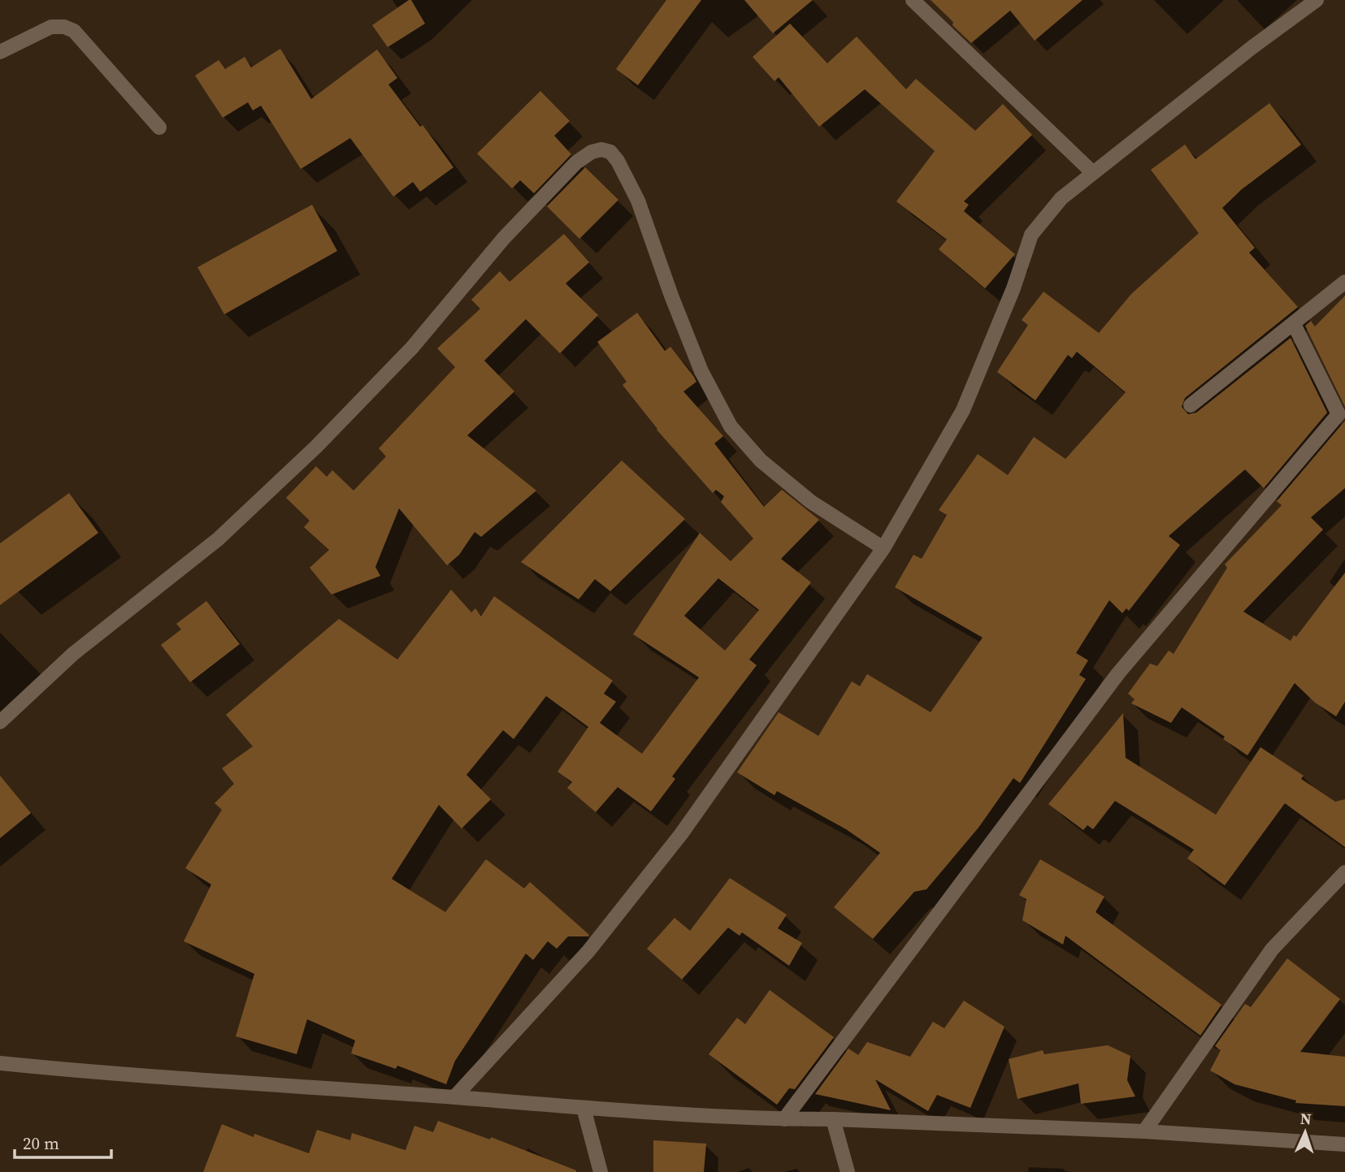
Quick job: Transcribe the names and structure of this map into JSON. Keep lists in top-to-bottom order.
{
  "scale_bar": "20 m",
  "north": "top"
}
